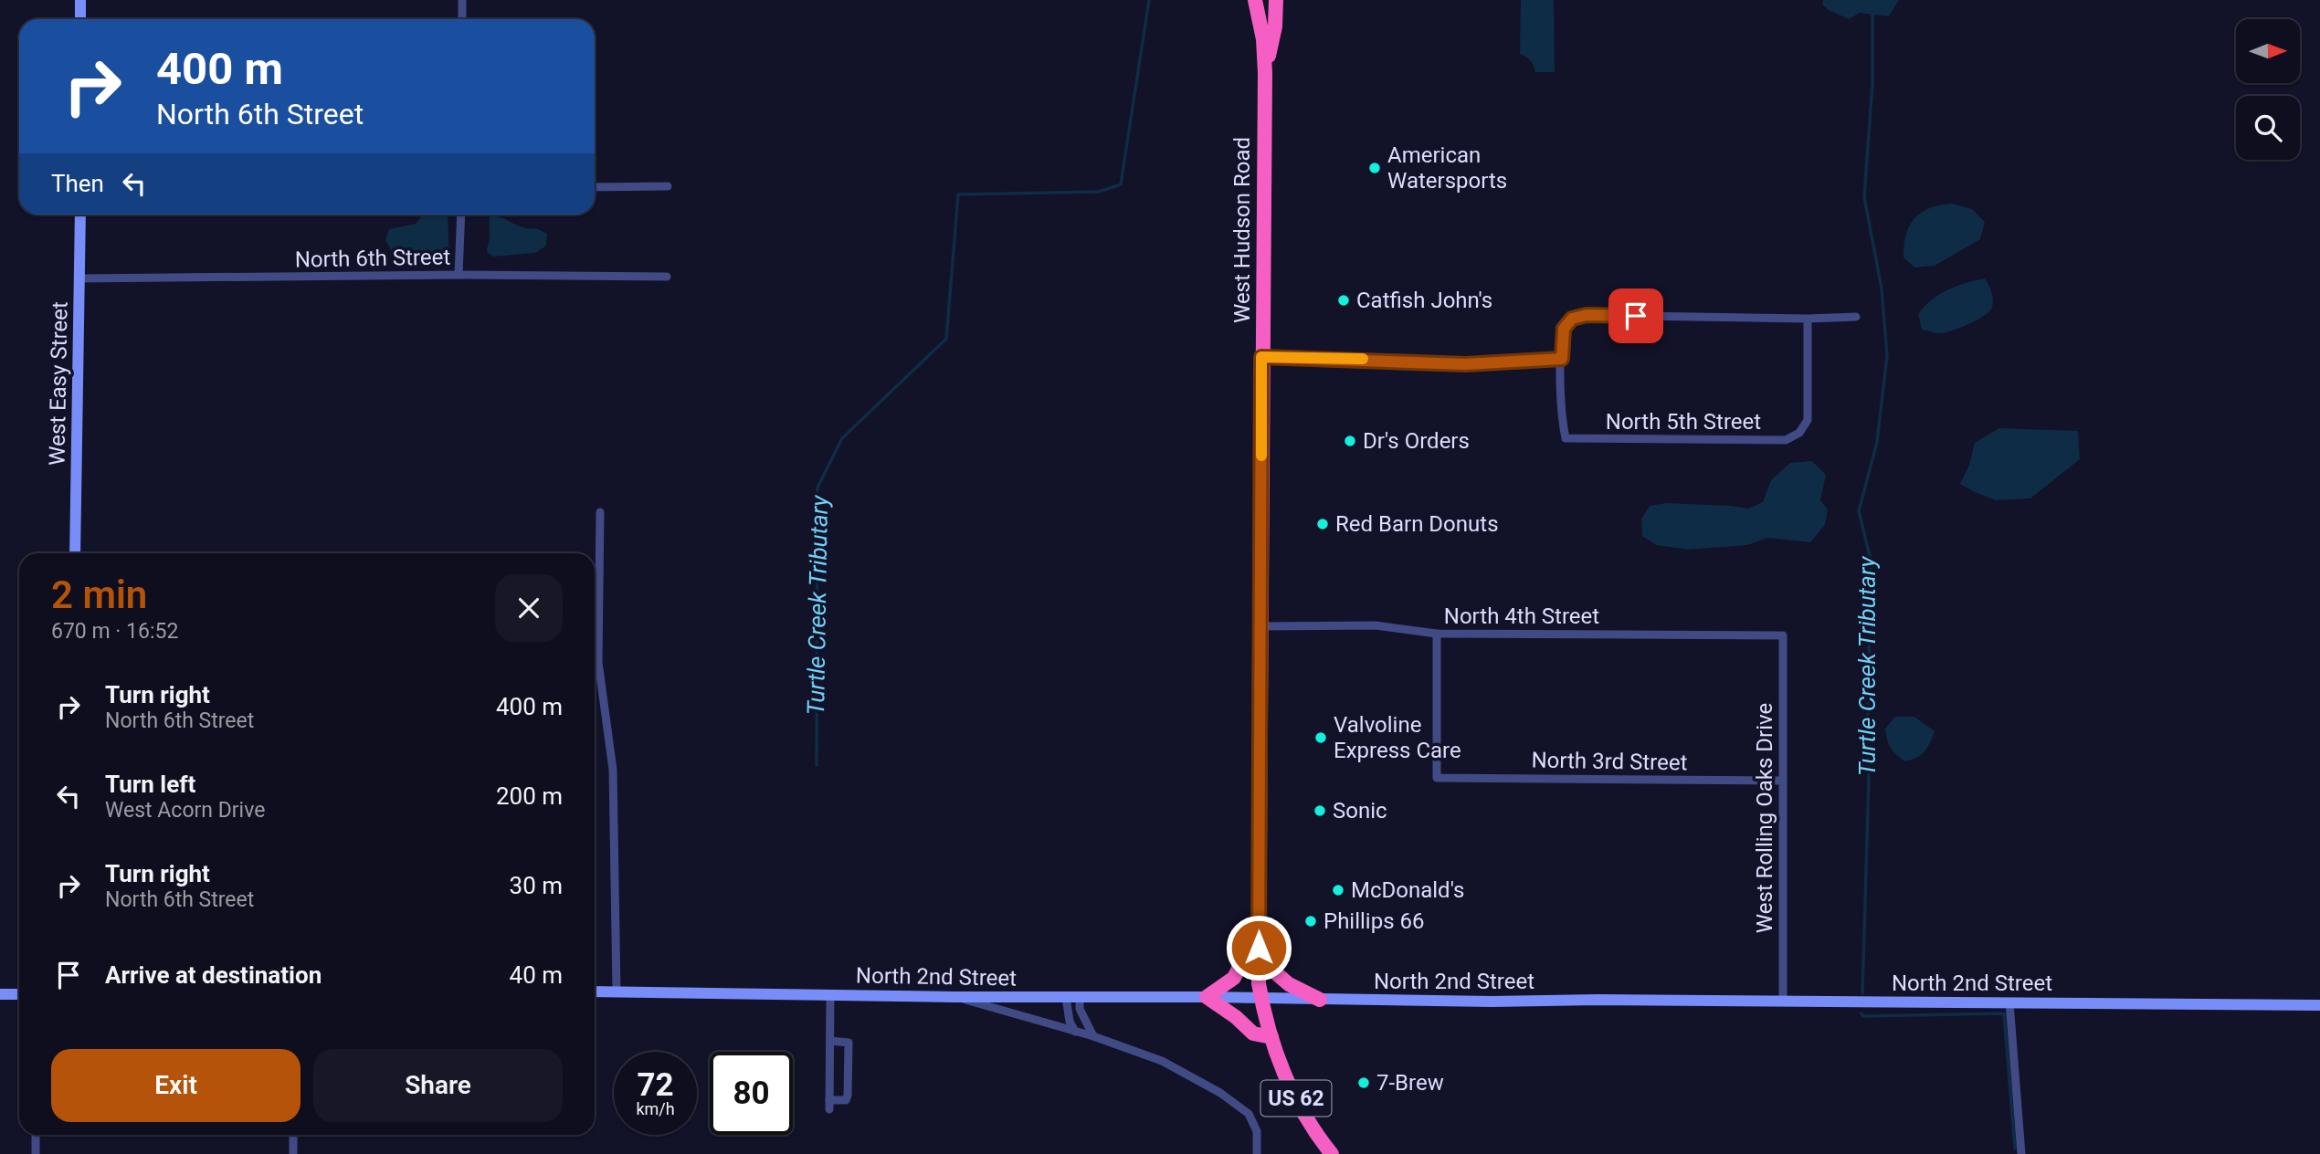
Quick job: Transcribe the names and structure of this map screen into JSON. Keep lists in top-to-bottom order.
{
  "streets": {
    "highway": ["West Hudson Road", "US 62"],
    "main road": ["West Easy Street", "North 2nd Street"],
    "street": [
      "North 6th Street",
      "North 5th Street",
      "North 4th Street",
      "North 3rd Street",
      "West Rolling Oaks Drive"
    ]
  },
  "crossings": [
    ["West Hudson Road", "North 4th Street"],
    ["West Hudson Road", "North 2nd Street"],
    ["West Hudson Road", "US 62"],
    ["North 6th Street", "West Easy Street"],
    ["North 4th Street", "North 3rd Street"],
    ["North 4th Street", "West Rolling Oaks Drive"],
    ["North 3rd Street", "West Rolling Oaks Drive"],
    ["West Rolling Oaks Drive", "North 2nd Street"],
    ["North 2nd Street", "US 62"]
  ],
  "water": ["Turtle Creek Tributary"],
  "places": [
    "American Watersports",
    "Catfish John's",
    "Dr's Orders",
    "Red Barn Donuts",
    "Valvoline Express Care",
    "Sonic",
    "McDonald's",
    "Phillips 66",
    "7-Brew"
  ],
  "north": "right",
  "page": {
    "turn": ["400 m", "North 6th Street"],
    "then": "Then",
    "heading": ["2 min", "670 m · 16:52"],
    "list": [
      {
        "name": "Turn right",
        "note": "North 6th Street",
        "value": "400 m"
      },
      {
        "name": "Turn left",
        "note": "West Acorn Drive",
        "value": "200 m"
      },
      {
        "name": "Turn right",
        "note": "North 6th Street",
        "value": "30 m"
      },
      {
        "name": "Arrive at destination",
        "value": "40 m"
      }
    ],
    "buttons": ["Exit", "Share"],
    "speed": "72 km/h",
    "limit": "80"
  }
}
